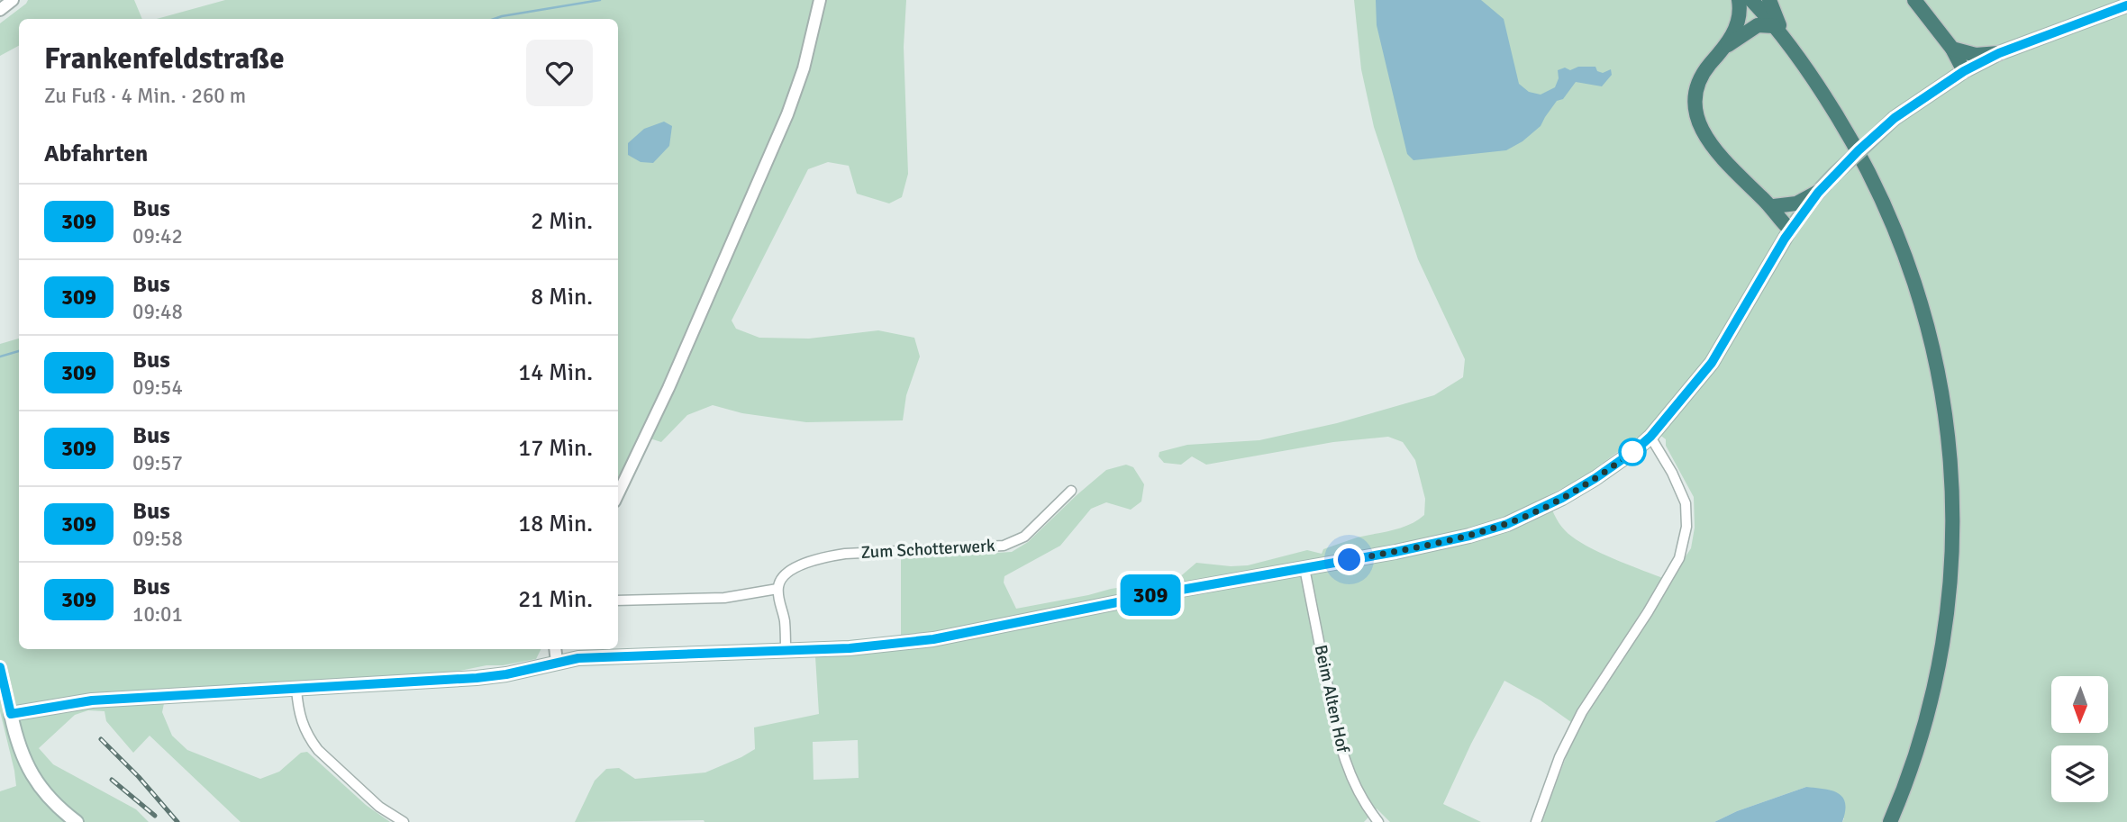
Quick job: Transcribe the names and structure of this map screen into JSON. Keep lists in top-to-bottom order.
{
  "streets": {
    "street": ["Zum Schotterwerk", "Beim Alten Hof"]
  },
  "lines": ["bus line 309"],
  "north": "bottom",
  "page": {
    "on_map": "309",
    "heading": [
      ["Frankenfeldstraße", "Zu Fuß · 4 Min. · 260 m"],
      "Abfahrten"
    ],
    "list": [
      {
        "mark": "309",
        "name": "Bus",
        "note": "09:42",
        "value": "2 Min."
      },
      {
        "mark": "309",
        "name": "Bus",
        "note": "09:48",
        "value": "8 Min."
      },
      {
        "mark": "309",
        "name": "Bus",
        "note": "09:54",
        "value": "14 Min."
      },
      {
        "mark": "309",
        "name": "Bus",
        "note": "09:57",
        "value": "17 Min."
      },
      {
        "mark": "309",
        "name": "Bus",
        "note": "09:58",
        "value": "18 Min."
      },
      {
        "mark": "309",
        "name": "Bus",
        "note": "10:01",
        "value": "21 Min."
      }
    ]
  }
}
